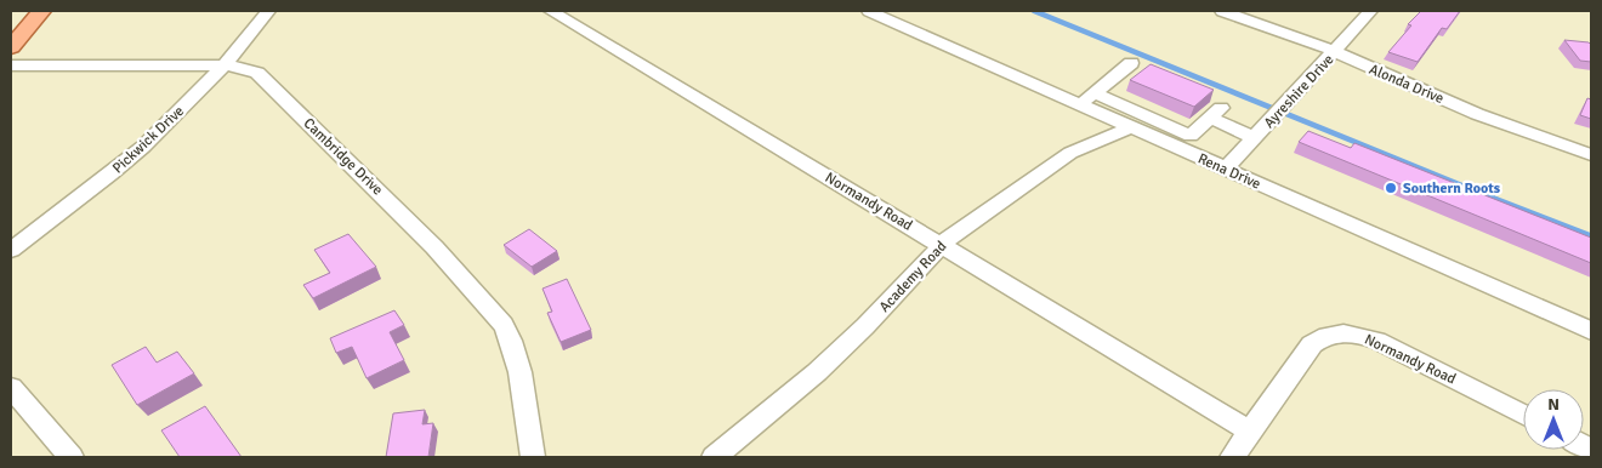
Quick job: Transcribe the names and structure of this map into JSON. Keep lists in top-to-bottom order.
{
  "streets": {
    "street": [
      "Alonda Drive",
      "Ayreshire Drive",
      "Pickwick Drive",
      "Cambridge Drive",
      "Rena Drive",
      "Normandy Road",
      "Academy Road"
    ]
  },
  "crossings": [
    ["Alonda Drive", "Ayreshire Drive"],
    ["Ayreshire Drive", "Rena Drive"],
    ["Pickwick Drive", "Cambridge Drive"],
    ["Rena Drive", "Academy Road"],
    ["Normandy Road", "Academy Road"]
  ],
  "places": ["Southern Roots"],
  "north": "top"
}
